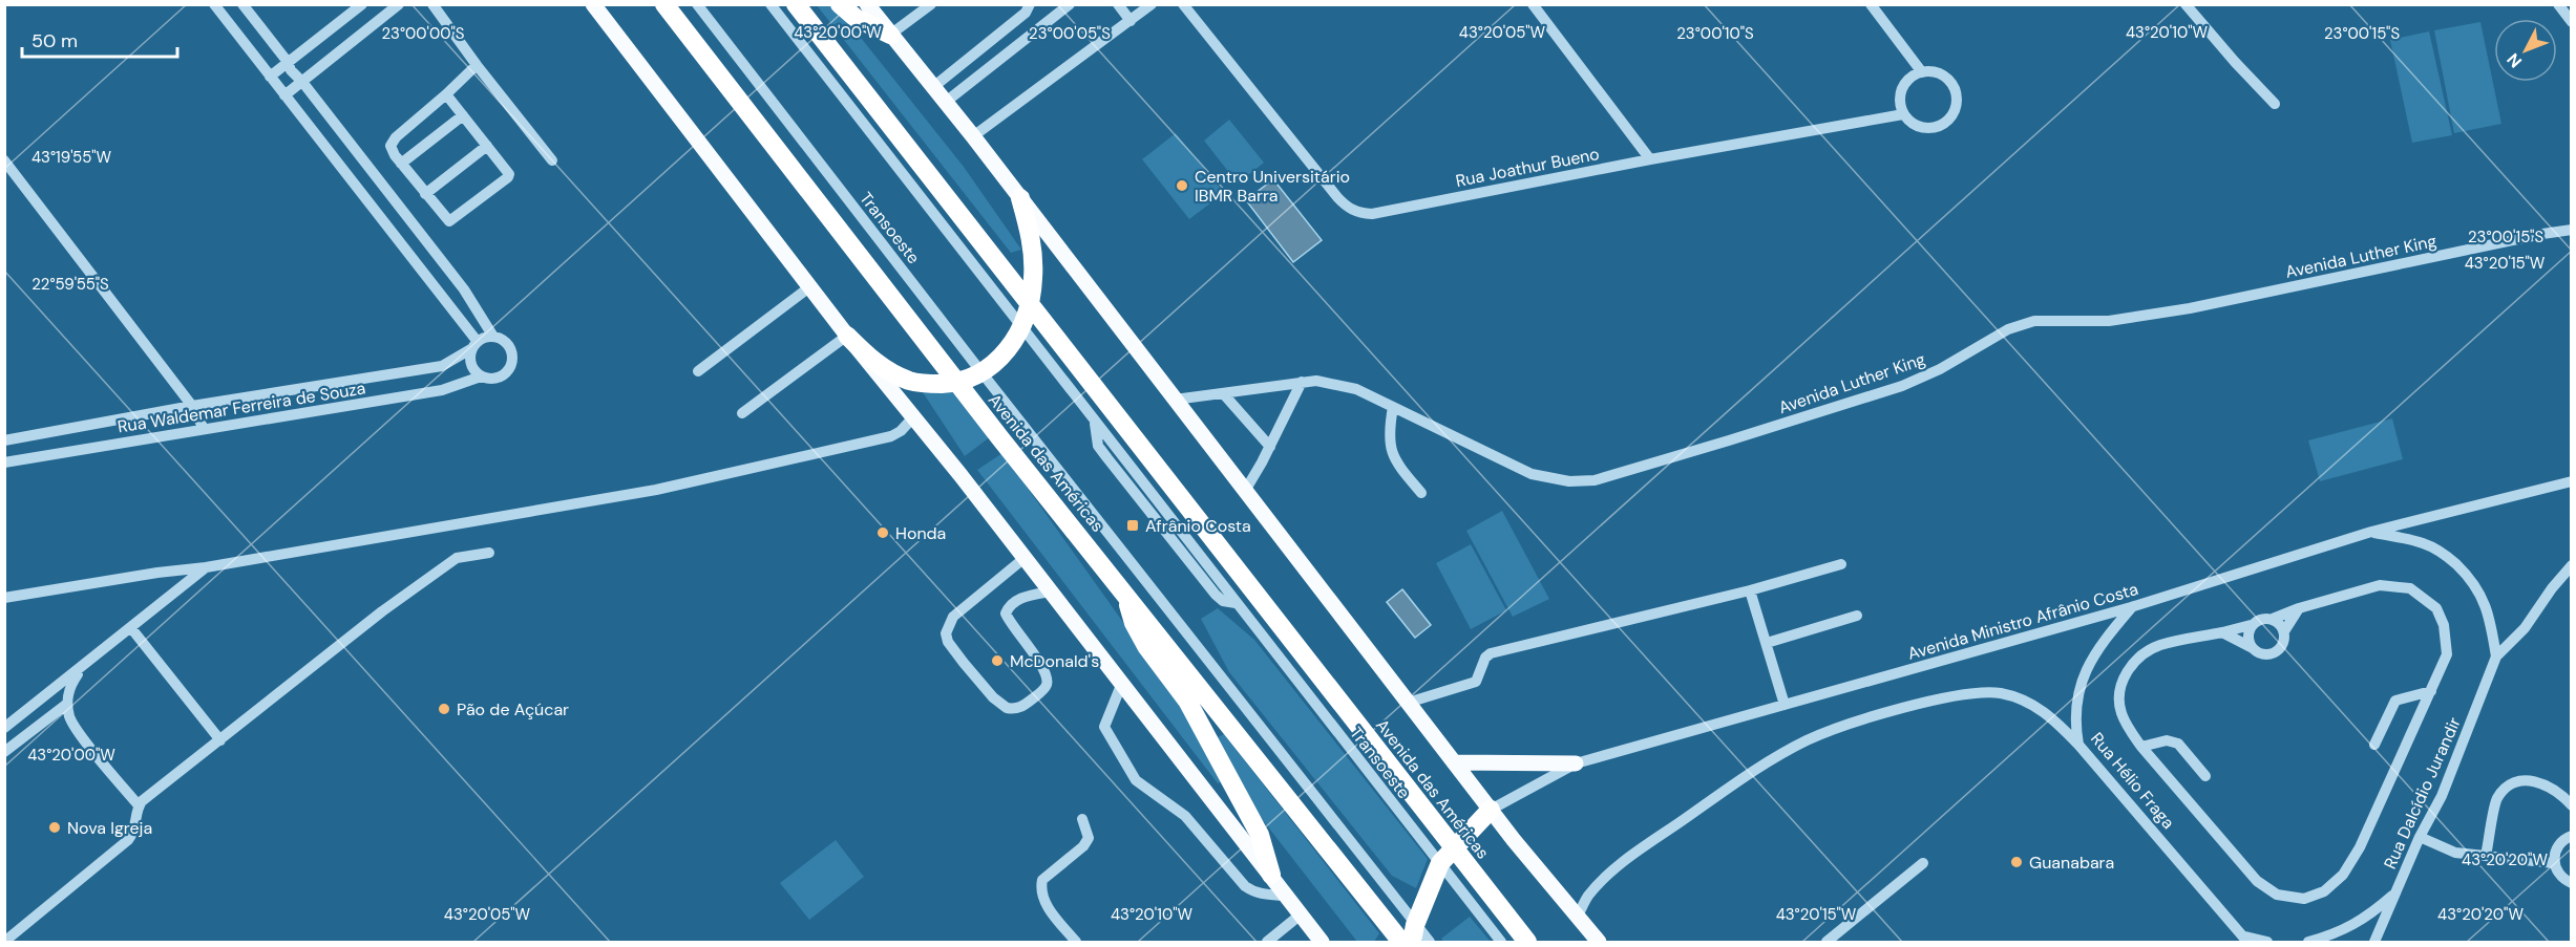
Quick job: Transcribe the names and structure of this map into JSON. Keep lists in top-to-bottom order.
{
  "streets": {
    "highway": ["Avenida das Américas"],
    "street": [
      "Rua Joathur Bueno",
      "Transoeste",
      "Avenida Luther King",
      "Rua Waldemar Ferreira de Souza",
      "Avenida Ministro Afrânio Costa",
      "Rua Hélio Fraga",
      "Rua Dalcídio Jurandir"
    ]
  },
  "crossings": [
    ["Avenida Luther King", "Avenida das Américas"],
    ["Avenida das Américas", "Avenida Ministro Afrânio Costa"],
    ["Avenida Ministro Afrânio Costa", "Rua Hélio Fraga"]
  ],
  "places": {
    "other": [
      "Centro Universitário IBMR Barra",
      "Honda",
      "McDonald's",
      "Pão de Açúcar",
      "Nova Igreja",
      "Guanabara"
    ],
    "transit": ["Afrânio Costa"]
  },
  "scale_bar": "50 m",
  "north": "bottom left",
  "coordinates": [
    "43°20'00\"W",
    "43°20'05\"W",
    "43°20'10\"W",
    "23°00'00\"S",
    "23°00'05\"S",
    "23°00'10\"S",
    "23°00'15\"S",
    "43°19'55\"W",
    "43°20'15\"W",
    "22°59'55\"S",
    "43°20'20\"W"
  ]
}
